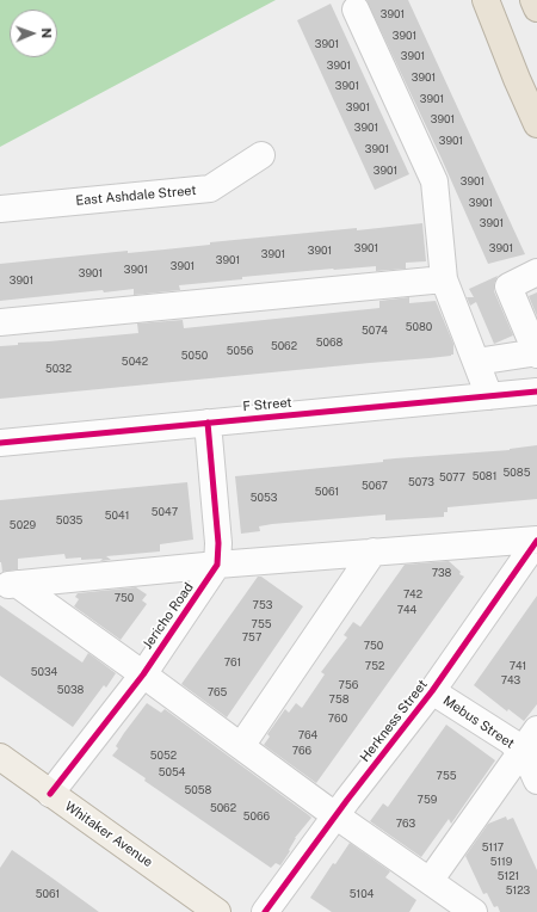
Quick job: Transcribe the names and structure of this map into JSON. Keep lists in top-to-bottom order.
{
  "streets": {
    "main road": ["Whitaker Avenue"],
    "street": [
      "East Ashdale Street",
      "F Street",
      "Jericho Road",
      "Herkness Street",
      "Mebus Street"
    ]
  },
  "crossings": [
    ["Jericho Road", "Whitaker Avenue"],
    ["Herkness Street", "Mebus Street"]
  ],
  "house_numbers": [
    "3901",
    "3901",
    "3901",
    "3901",
    "3901",
    "3901",
    "3901",
    "3901",
    "3901",
    "3901",
    "3901",
    "3901",
    "3901",
    "3901",
    "3901",
    "3901",
    "3901",
    "3901",
    "3901",
    "3901",
    "3901",
    "3901",
    "3901",
    "3901",
    "3901",
    "3901",
    "5080",
    "5074",
    "5068",
    "5062",
    "5056",
    "5050",
    "5042",
    "5032",
    "5085",
    "5081",
    "5077",
    "5073",
    "5067",
    "5061",
    "5053",
    "5047",
    "5041",
    "5035",
    "5029",
    "738",
    "742",
    "750",
    "753",
    "744",
    "755",
    "757",
    "750",
    "761",
    "752",
    "741",
    "5034",
    "743",
    "756",
    "5038",
    "765",
    "758",
    "760",
    "764",
    "766",
    "5052",
    "5054",
    "755",
    "5058",
    "759",
    "5062",
    "5066",
    "763",
    "5117",
    "5119",
    "5121",
    "5123",
    "5061",
    "5104"
  ],
  "north": "right"
}
